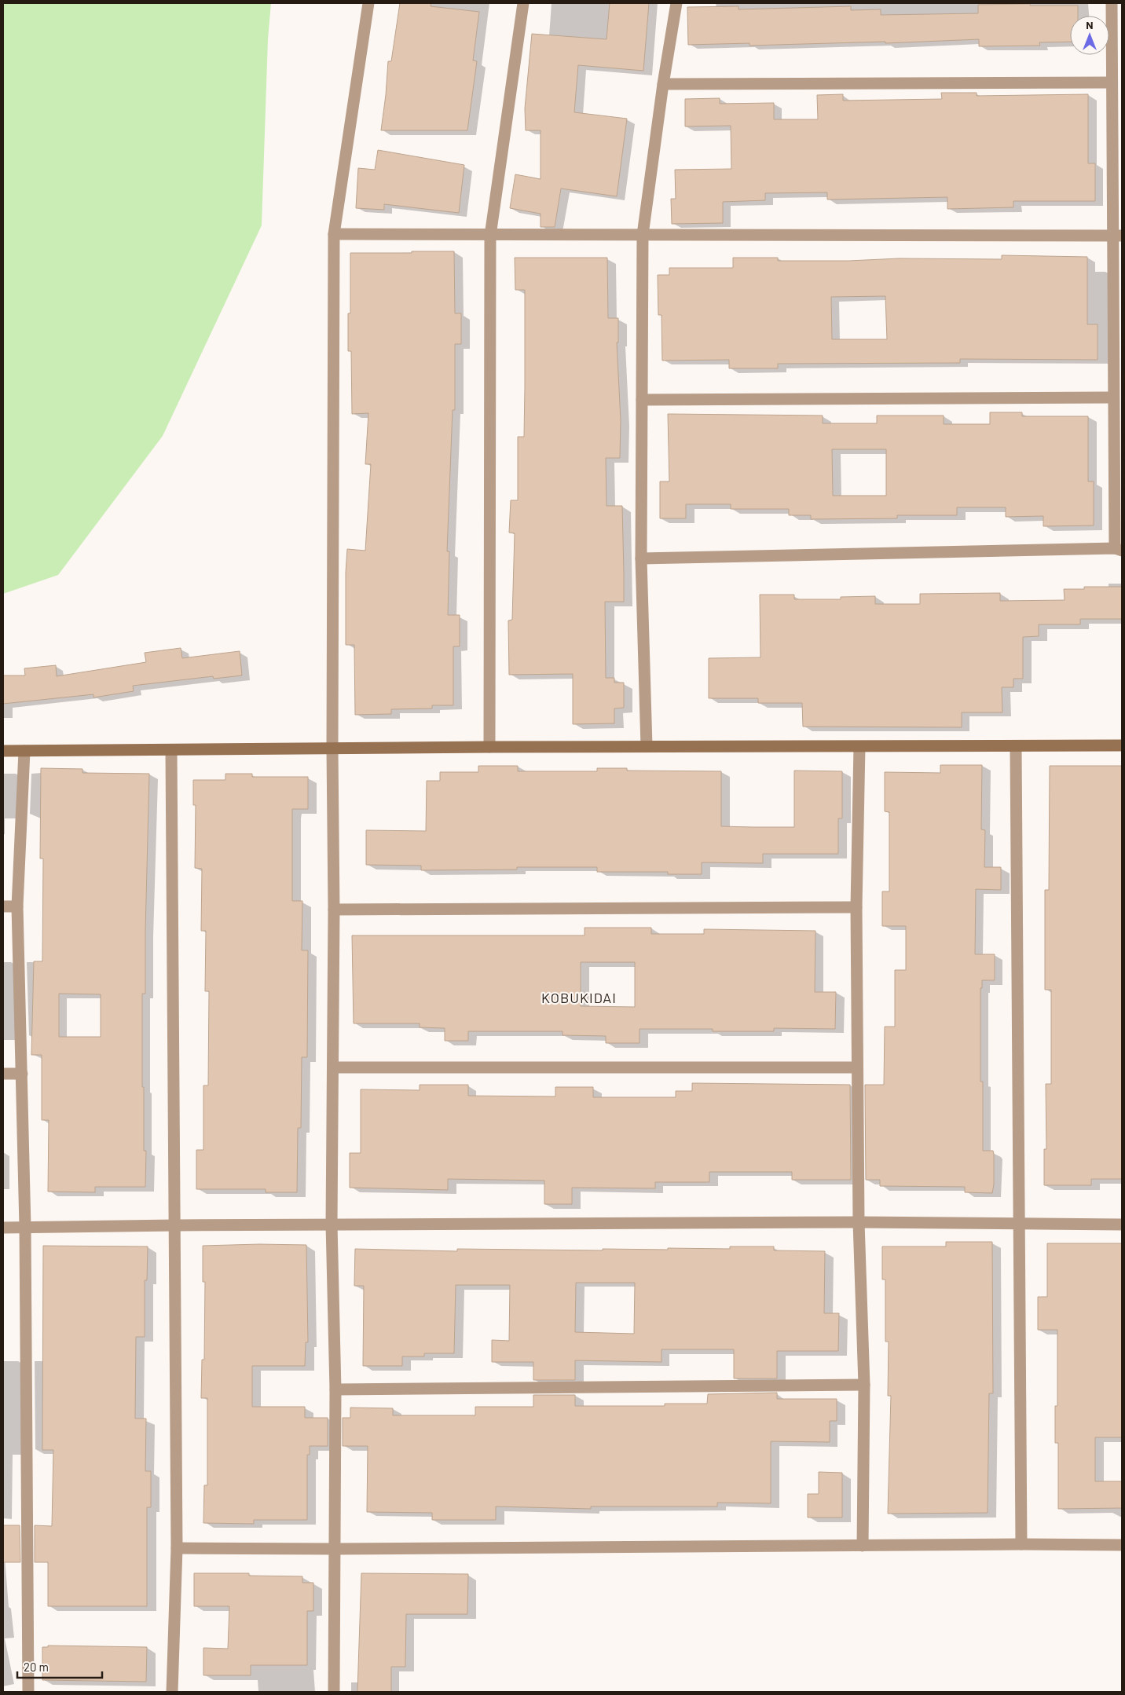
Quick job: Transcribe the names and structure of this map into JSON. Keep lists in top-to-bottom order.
{
  "districts": ["KOBUKIDAI"],
  "scale_bar": "20 m",
  "north": "top"
}
